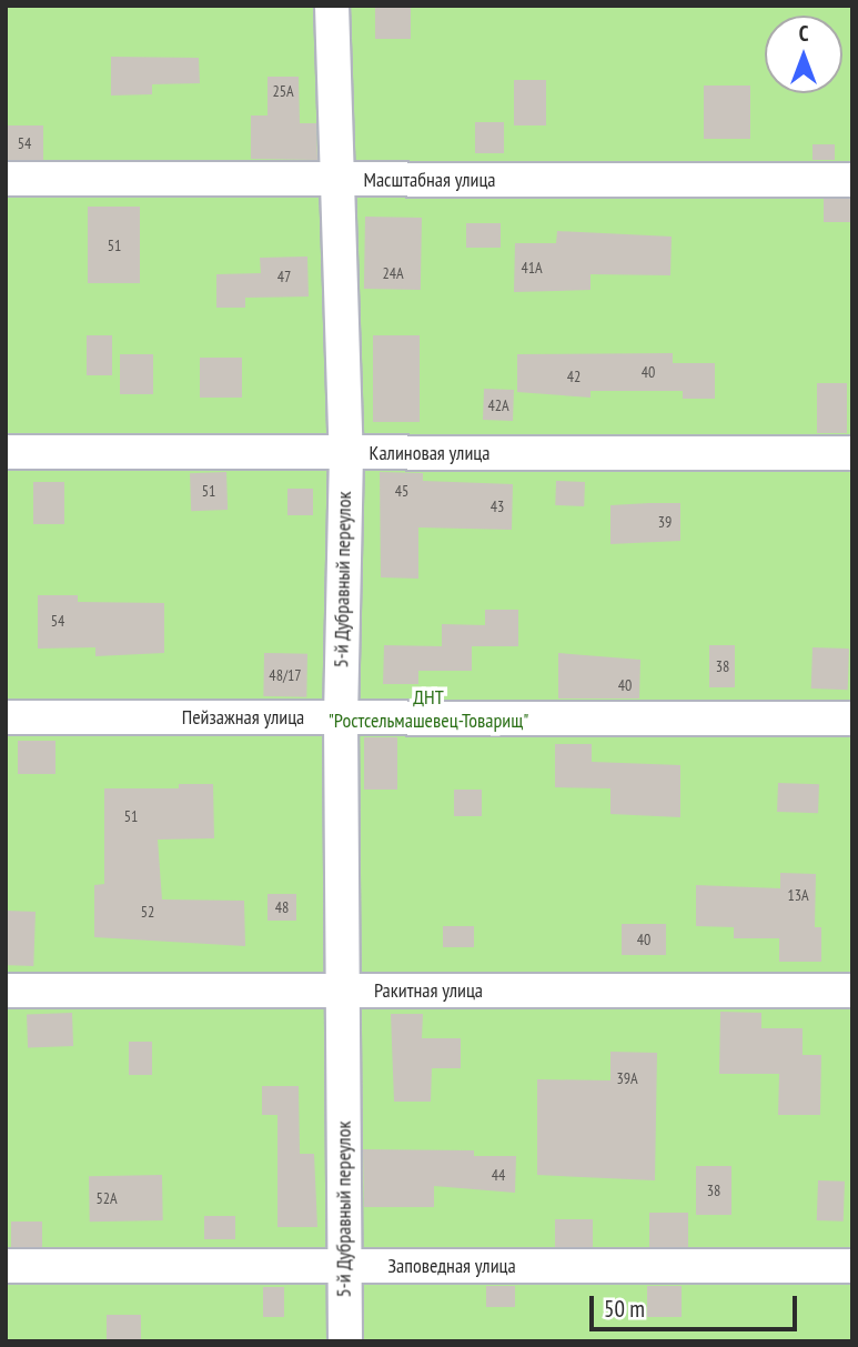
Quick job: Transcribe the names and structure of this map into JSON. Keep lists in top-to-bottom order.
{
  "streets": {
    "lane": [
      "Масштабная улица",
      "Калиновая улица",
      "5-й Дубравный переулок",
      "Пейзажная улица",
      "Ракитная улица",
      "Заповедная улица"
    ]
  },
  "crossings": [
    ["Масштабная улица", "5-й Дубравный переулок"],
    ["Калиновая улица", "5-й Дубравный переулок"],
    ["5-й Дубравный переулок", "Пейзажная улица"],
    ["5-й Дубравный переулок", "Ракитная улица"],
    ["5-й Дубравный переулок", "Заповедная улица"]
  ],
  "parks": ["ДНТ \"Ростсельмашевец-Товарищ\""],
  "house_numbers": [
    "25А",
    "54",
    "51",
    "41А",
    "24А",
    "47",
    "40",
    "42",
    "42А",
    "51",
    "45",
    "43",
    "39",
    "54",
    "38",
    "48/17",
    "40",
    "51",
    "13А",
    "48",
    "52",
    "40",
    "39А",
    "44",
    "38",
    "52А"
  ],
  "scale_bar": "50 m",
  "north": "top"
}
